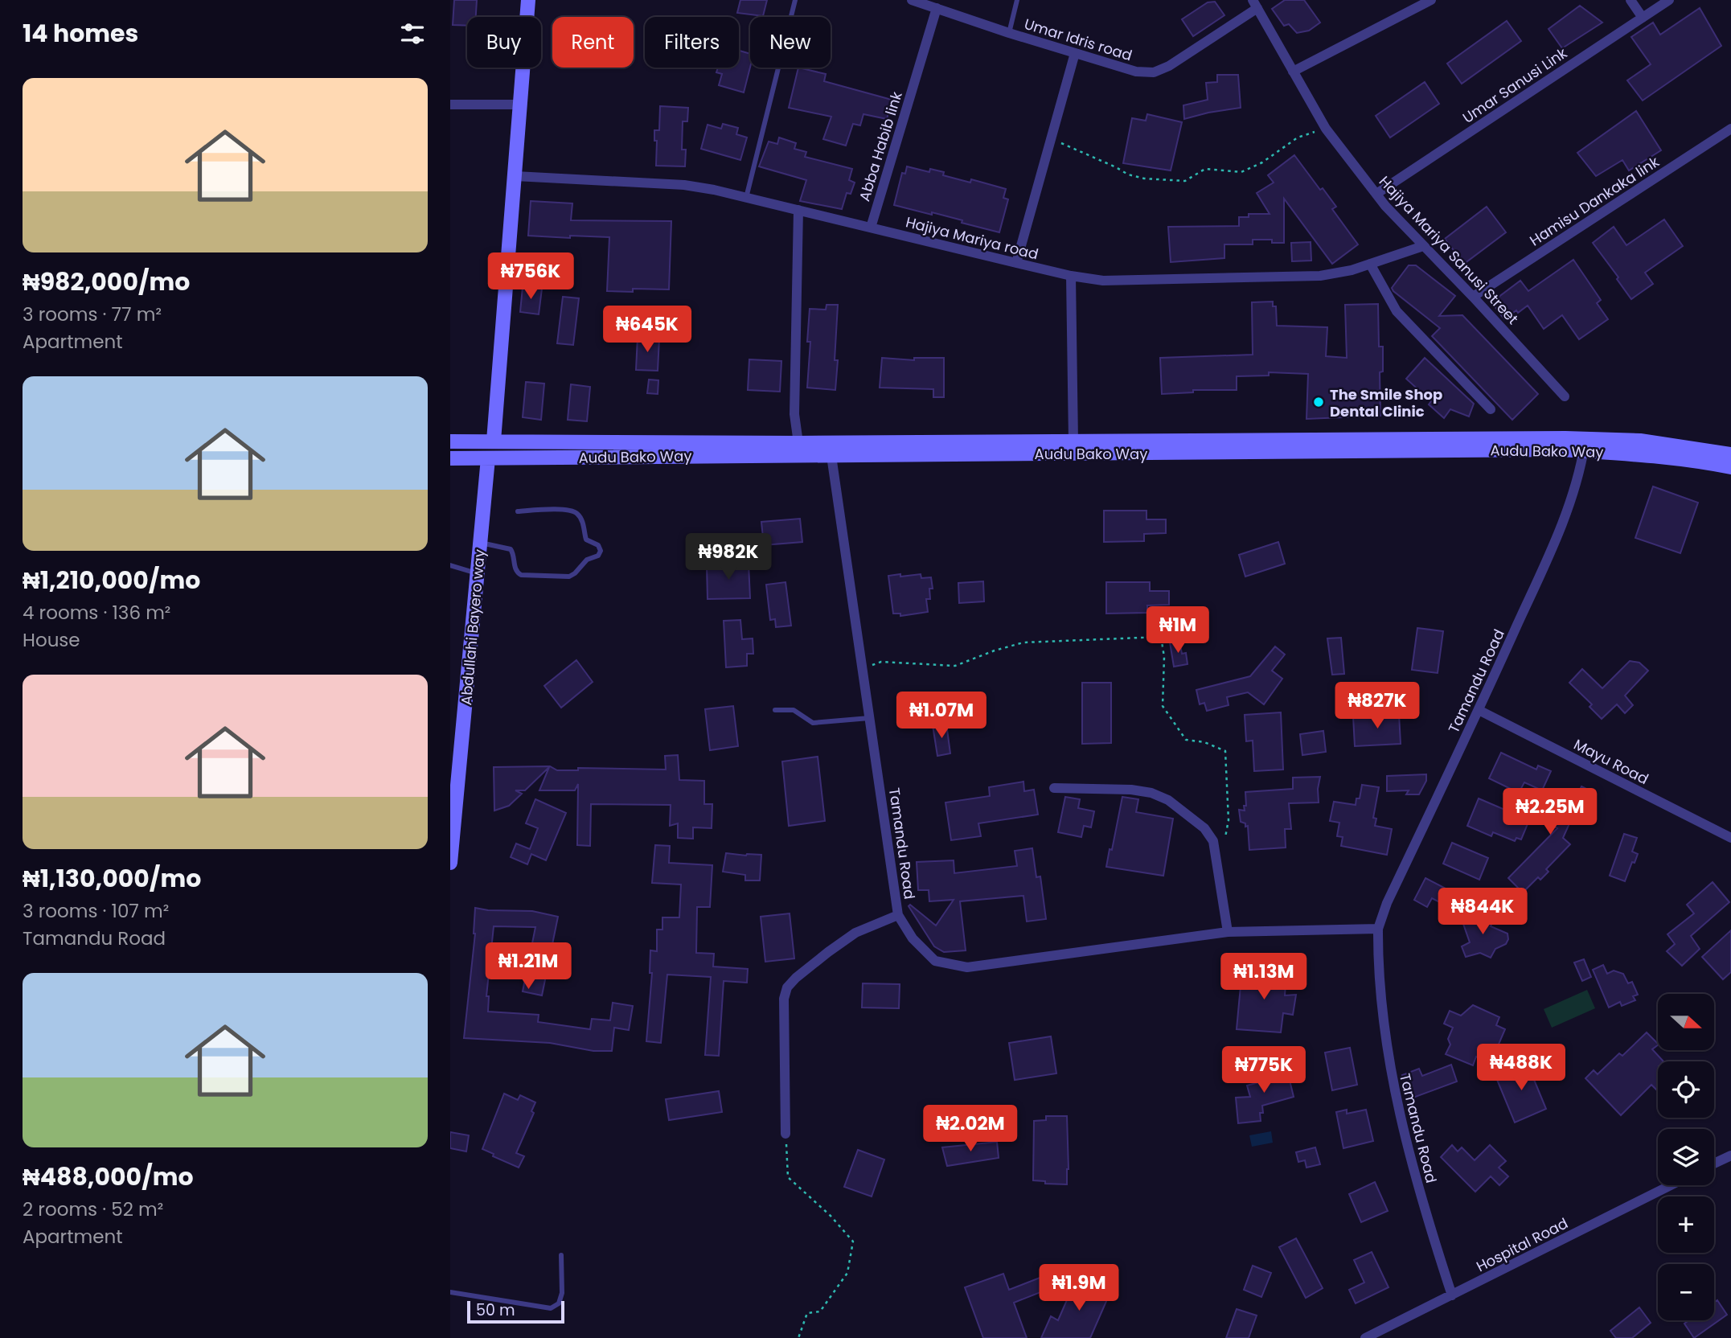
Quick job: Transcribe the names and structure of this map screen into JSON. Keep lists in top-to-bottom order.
{
  "streets": {
    "main road": ["Audu Bako Way", "Abdullahi Bayero way"],
    "street": [
      "Umar Idris road",
      "Umar Sanusi Link",
      "Abba Habib link",
      "Hamisu Dankaka link",
      "Hajiya Mariya road",
      "Hajiya Mariya Sanusi Street",
      "Tamandu Road",
      "Mayu Road",
      "Hospital Road"
    ]
  },
  "crossings": [
    ["Umar Idris road", "Abba Habib link"],
    ["Umar Idris road", "Hajiya Mariya Sanusi Street"],
    ["Umar Sanusi Link", "Hajiya Mariya Sanusi Street"],
    ["Abba Habib link", "Hajiya Mariya road"],
    ["Hamisu Dankaka link", "Hajiya Mariya Sanusi Street"],
    ["Hajiya Mariya road", "Hajiya Mariya Sanusi Street"],
    ["Audu Bako Way", "Abdullahi Bayero way"],
    ["Audu Bako Way", "Tamandu Road"],
    ["Tamandu Road", "Mayu Road"],
    ["Tamandu Road", "Hospital Road"]
  ],
  "places": ["The Smile Shop Dental Clinic"],
  "scale_bar": "50 m",
  "north": "right",
  "page": {
    "heading": "14 homes",
    "chip": [
      "Buy",
      "Rent",
      "Filters",
      "New"
    ],
    "list": [
      {
        "name": "₦982,000/mo",
        "note": "3 rooms · 77 m² · Apartment"
      },
      {
        "name": "₦1,210,000/mo",
        "note": "4 rooms · 136 m² · House"
      },
      {
        "name": "₦1,130,000/mo",
        "note": "3 rooms · 107 m² · Tamandu Road"
      },
      {
        "name": "₦488,000/mo",
        "note": "2 rooms · 52 m² · Apartment"
      }
    ],
    "price": [
      "₦756K",
      "₦645K",
      "₦982K",
      "₦1M",
      "₦827K",
      "₦1.07M",
      "₦2.25M",
      "₦844K",
      "₦1.21M",
      "₦1.13M",
      "₦488K",
      "₦775K",
      "₦2.02M",
      "₦1.9M"
    ],
    "map_buttons": ["+", "−"],
    "scale": "50 m"
  }
}
